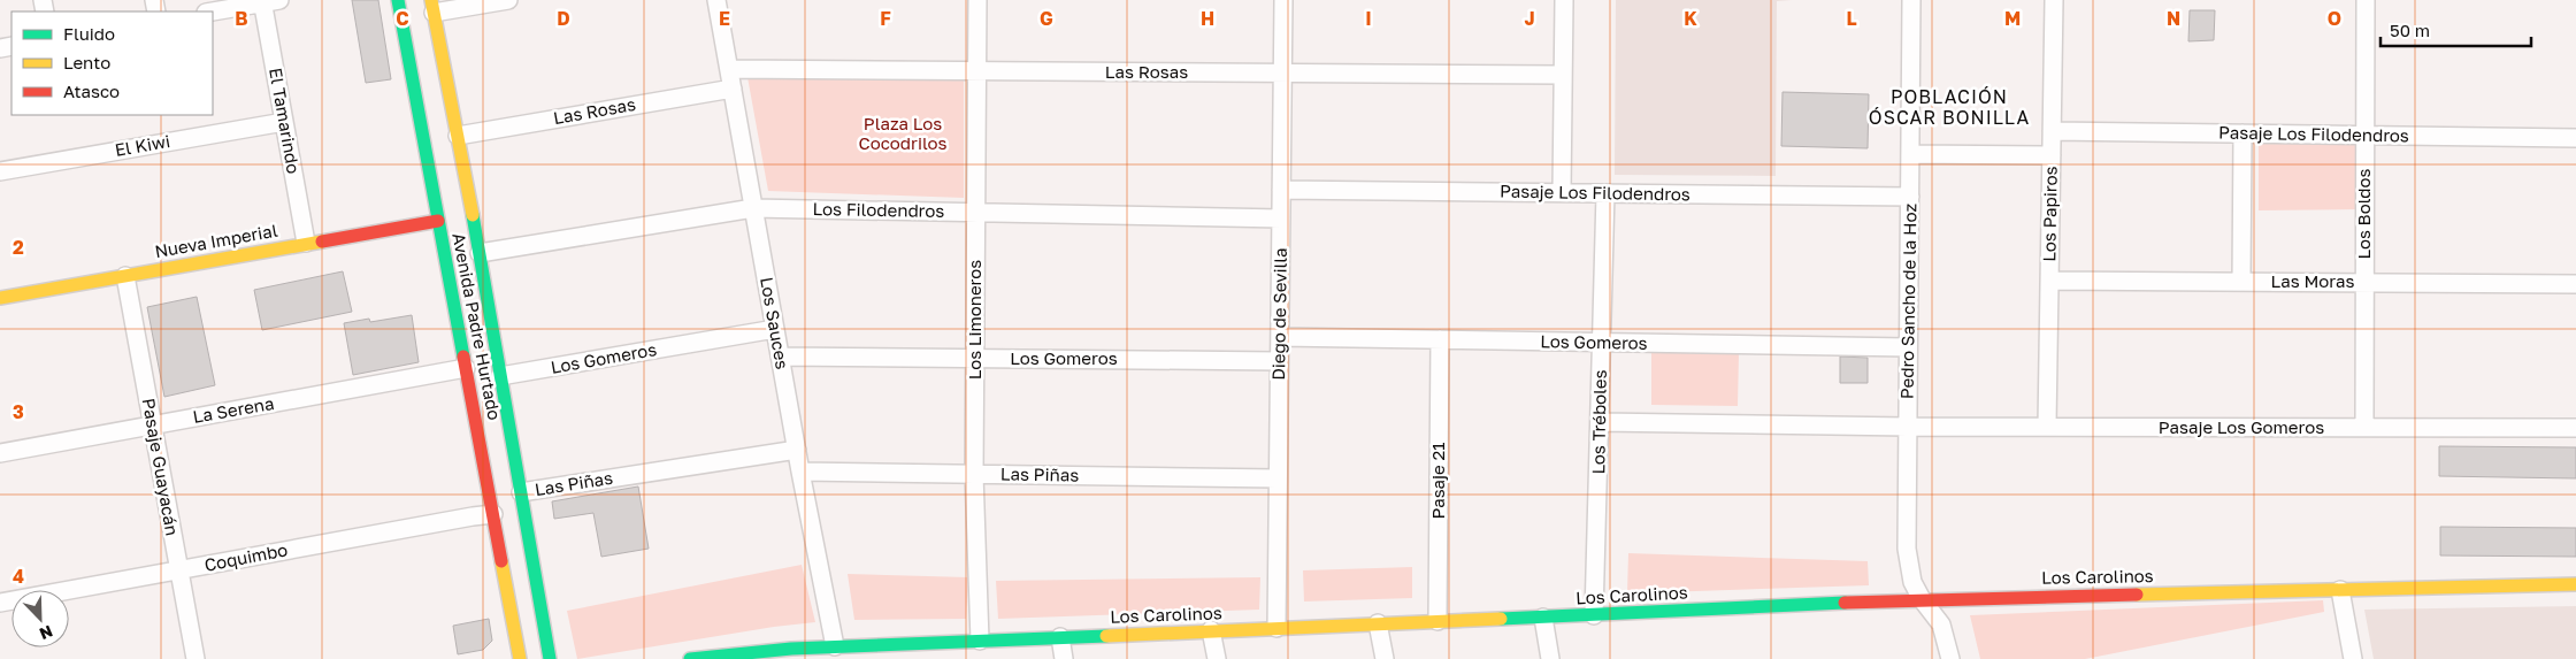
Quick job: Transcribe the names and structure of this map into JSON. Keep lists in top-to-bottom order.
{
  "streets": {
    "street": [
      "Las Rosas",
      "El Tamarindo",
      "Pasaje Los Filodendros",
      "El Kiwi",
      "Los Filodendros",
      "Los Papiros",
      "Los Boldos",
      "Nueva Imperial",
      "Las Moras",
      "Pedro Sancho de la Hoz",
      "Diego de Sevilla",
      "Los Limoneros",
      "Los Sauces",
      "Avenida Padre Hurtado",
      "Los Gomeros",
      "La Serena",
      "Los Tréboles",
      "Pasaje Los Gomeros",
      "Pasaje Guayacán",
      "Las Piñas",
      "Pasaje 21",
      "Coquimbo",
      "Los Carolinos"
    ]
  },
  "crossings": [
    ["Las Rosas", "Diego de Sevilla"],
    ["Las Rosas", "Los Limoneros"],
    ["Las Rosas", "Los Sauces"],
    ["Las Rosas", "Avenida Padre Hurtado"],
    ["El Tamarindo", "El Kiwi"],
    ["El Tamarindo", "Nueva Imperial"],
    ["Pasaje Los Filodendros", "Los Papiros"],
    ["Pasaje Los Filodendros", "Los Boldos"],
    ["Pasaje Los Filodendros", "Pedro Sancho de la Hoz"],
    ["Pasaje Los Filodendros", "Diego de Sevilla"],
    ["Pasaje Los Filodendros", "Los Tréboles"],
    ["Los Filodendros", "Diego de Sevilla"],
    ["Los Filodendros", "Los Limoneros"],
    ["Los Filodendros", "Los Sauces"],
    ["Los Filodendros", "Avenida Padre Hurtado"],
    ["Los Papiros", "Las Moras"],
    ["Los Papiros", "Pasaje Los Gomeros"],
    ["Los Boldos", "Las Moras"],
    ["Los Boldos", "Pasaje Los Gomeros"],
    ["Nueva Imperial", "Avenida Padre Hurtado"],
    ["Nueva Imperial", "Pasaje Guayacán"],
    ["Pedro Sancho de la Hoz", "Los Gomeros"],
    ["Pedro Sancho de la Hoz", "Pasaje Los Gomeros"],
    ["Pedro Sancho de la Hoz", "Los Carolinos"],
    ["Diego de Sevilla", "Los Gomeros"],
    ["Diego de Sevilla", "Las Piñas"],
    ["Diego de Sevilla", "Los Carolinos"],
    ["Los Limoneros", "Los Gomeros"],
    ["Los Limoneros", "Las Piñas"],
    ["Los Limoneros", "Los Carolinos"],
    ["Los Sauces", "Los Gomeros"],
    ["Los Sauces", "Las Piñas"],
    ["Los Sauces", "Los Carolinos"],
    ["Avenida Padre Hurtado", "Los Gomeros"],
    ["Avenida Padre Hurtado", "La Serena"],
    ["Avenida Padre Hurtado", "Las Piñas"],
    ["Avenida Padre Hurtado", "Coquimbo"],
    ["Los Gomeros", "Los Tréboles"],
    ["Los Gomeros", "Pasaje 21"],
    ["La Serena", "Pasaje Guayacán"],
    ["Los Tréboles", "Los Carolinos"],
    ["Pasaje Guayacán", "Coquimbo"],
    ["Pasaje 21", "Los Carolinos"]
  ],
  "districts": ["POBLACIÓN ÓSCAR BONILLA"],
  "parks": ["Plaza Los Cocodrilos"],
  "legend": ["Fluido", "Lento", "Atasco"],
  "scale_bar": "50 m",
  "north": "bottom right",
  "grid": {
    "columns": [
      "B",
      "C",
      "D",
      "E",
      "F",
      "G",
      "H",
      "I",
      "J",
      "K",
      "L",
      "M",
      "N",
      "O"
    ],
    "rows": ["2", "3", "4"]
  }
}
